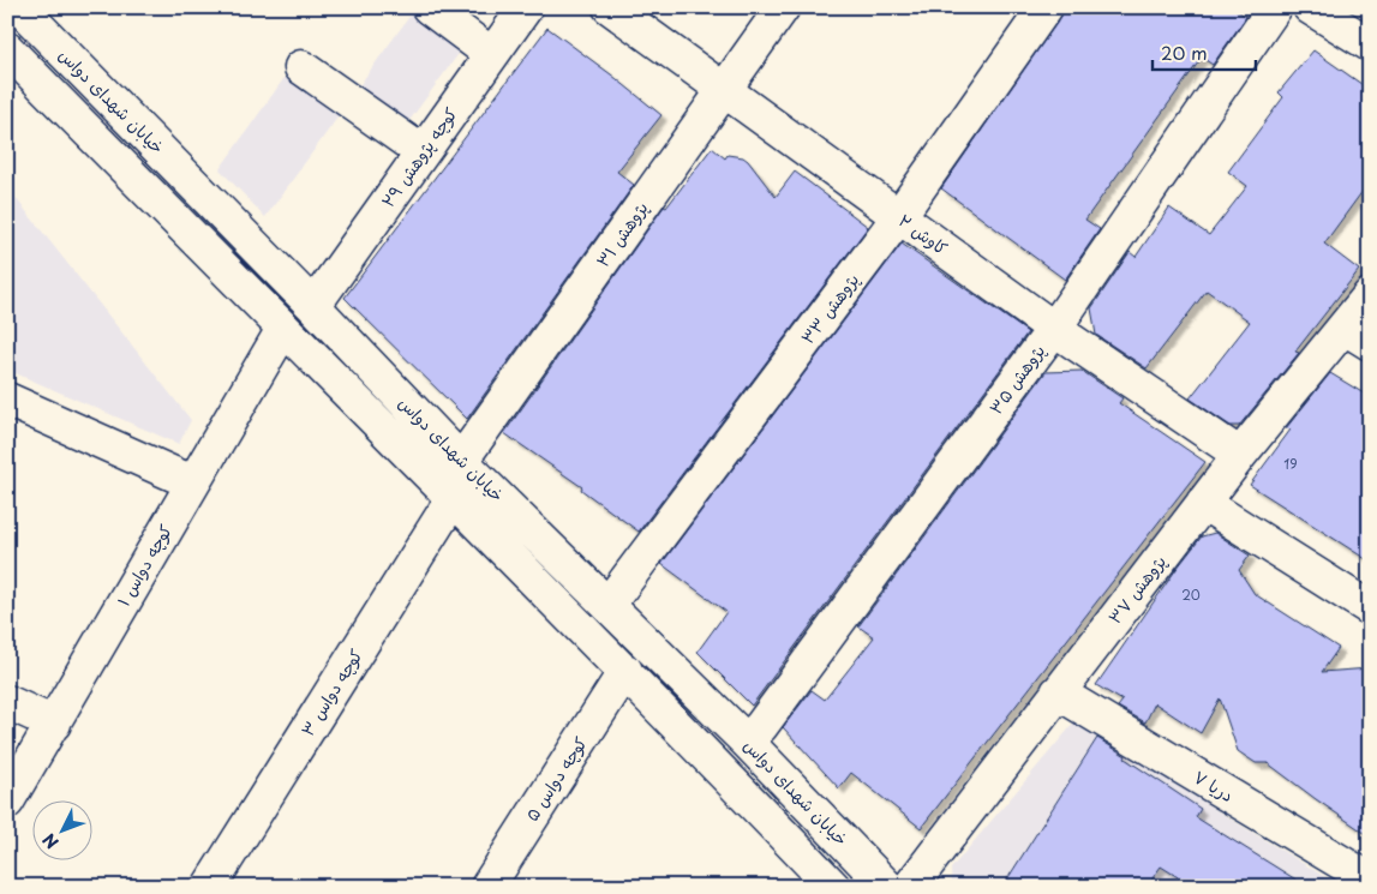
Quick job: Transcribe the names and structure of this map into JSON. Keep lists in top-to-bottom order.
{
  "streets": {
    "street": [
      "خیابان شهدای دواس",
      "کوچه پژوهش ۲۹",
      "پژوهش ۳۱",
      "کاوش ۲",
      "پژوهش ۳۳",
      "پژوهش ۳۵",
      "کوچه دواس ۱",
      "پژوهش ۳۷",
      "کوچه دواس ۳",
      "کوچه دواس ۵",
      "دریا ۷"
    ]
  },
  "crossings": [
    ["خیابان شهدای دواس", "کوچه پژوهش ۲۹"],
    ["خیابان شهدای دواس", "پژوهش ۳۱"],
    ["خیابان شهدای دواس", "پژوهش ۳۳"],
    ["خیابان شهدای دواس", "پژوهش ۳۵"],
    ["خیابان شهدای دواس", "کوچه دواس ۱"],
    ["خیابان شهدای دواس", "کوچه دواس ۳"],
    ["خیابان شهدای دواس", "کوچه دواس ۵"],
    ["پژوهش ۳۱", "کاوش ۲"],
    ["کاوش ۲", "پژوهش ۳۳"],
    ["کاوش ۲", "پژوهش ۳۵"],
    ["کاوش ۲", "پژوهش ۳۷"],
    ["پژوهش ۳۷", "دریا ۷"]
  ],
  "house_numbers": ["19", "20"],
  "scale_bar": "20 m",
  "north": "bottom left"
}
